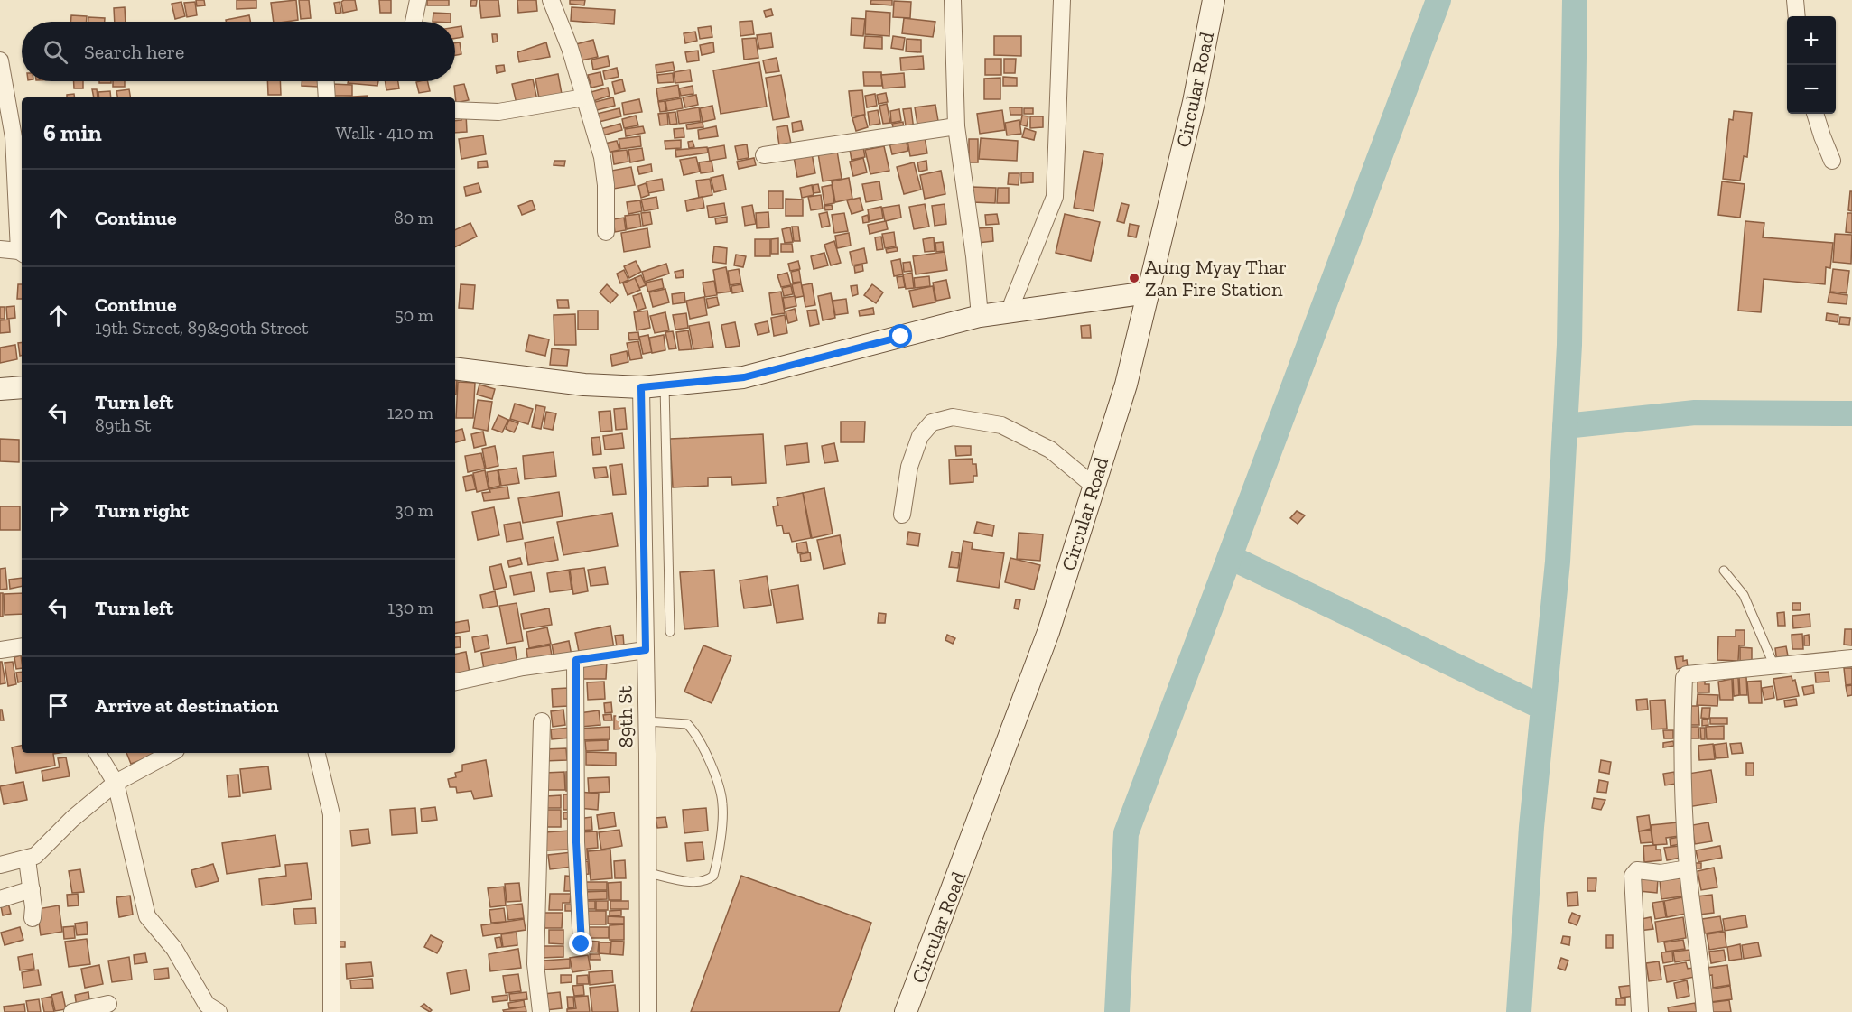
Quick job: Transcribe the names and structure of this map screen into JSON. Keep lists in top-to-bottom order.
{
  "streets": {
    "main road": ["Circular Road"],
    "street": ["89th St"]
  },
  "places": ["Aung Myay Thar Zan Fire Station"],
  "page": {
    "map_buttons": ["+", "−"],
    "search": "Search here",
    "heading": ["6 min", "Walk · 410 m"],
    "list": [
      ["Continue", "80 m"],
      ["Continue", "19th Street, 89&90th Street", "50 m"],
      ["Turn left", "89th St", "120 m"],
      ["Turn right", "30 m"],
      ["Turn left", "130 m"],
      "Arrive at destination"
    ]
  }
}
